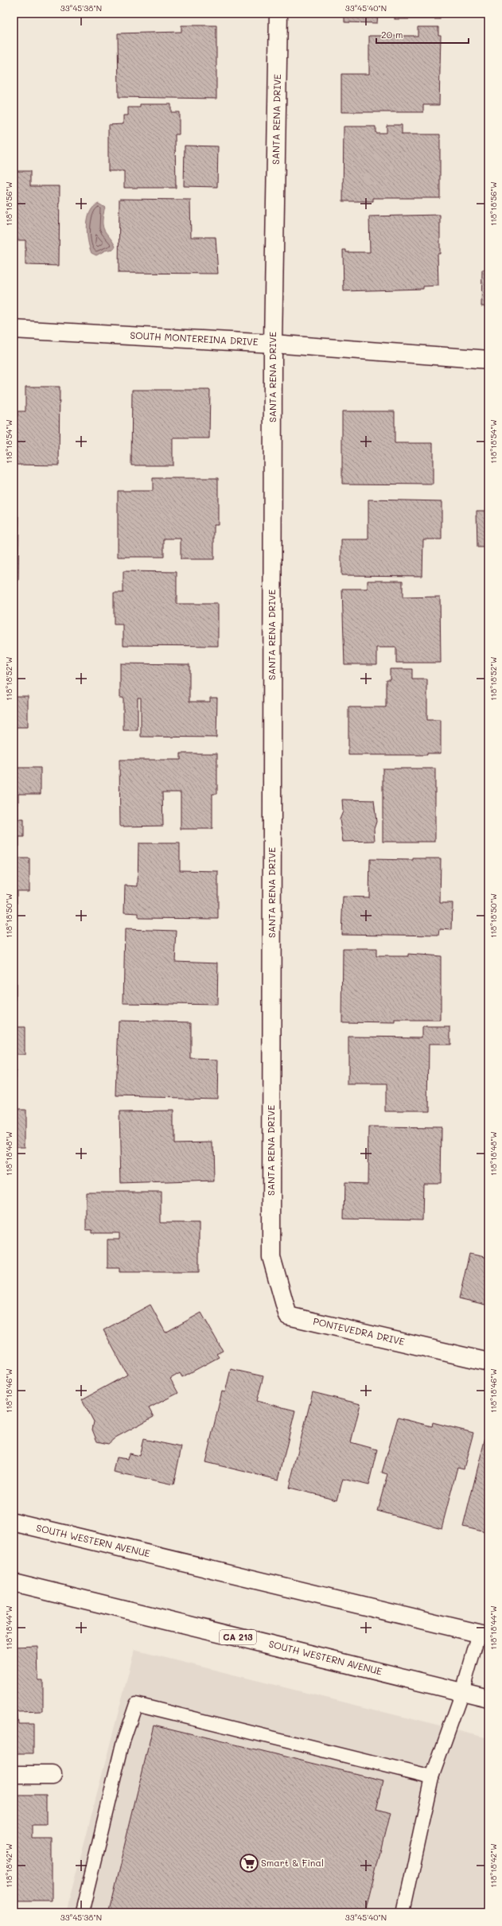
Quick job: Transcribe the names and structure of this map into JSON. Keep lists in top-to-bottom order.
{
  "streets": {
    "street": [
      "SANTA RENA DRIVE",
      "SOUTH MONTEREINA DRIVE",
      "PONTEVEDRA DRIVE",
      "SOUTH WESTERN AVENUE",
      "CA 213"
    ]
  },
  "crossings": [
    ["SANTA RENA DRIVE", "SOUTH MONTEREINA DRIVE"],
    ["SANTA RENA DRIVE", "PONTEVEDRA DRIVE"]
  ],
  "places": {
    "supermarket": ["Smart & Final"]
  },
  "scale_bar": "20 m",
  "coordinates": [
    "33°45'38\"N",
    "33°45'40\"N",
    "118°18'56\"W",
    "118°18'54\"W",
    "118°18'52\"W",
    "118°18'50\"W",
    "118°18'48\"W",
    "118°18'46\"W",
    "118°18'44\"W",
    "118°18'42\"W"
  ]
}
